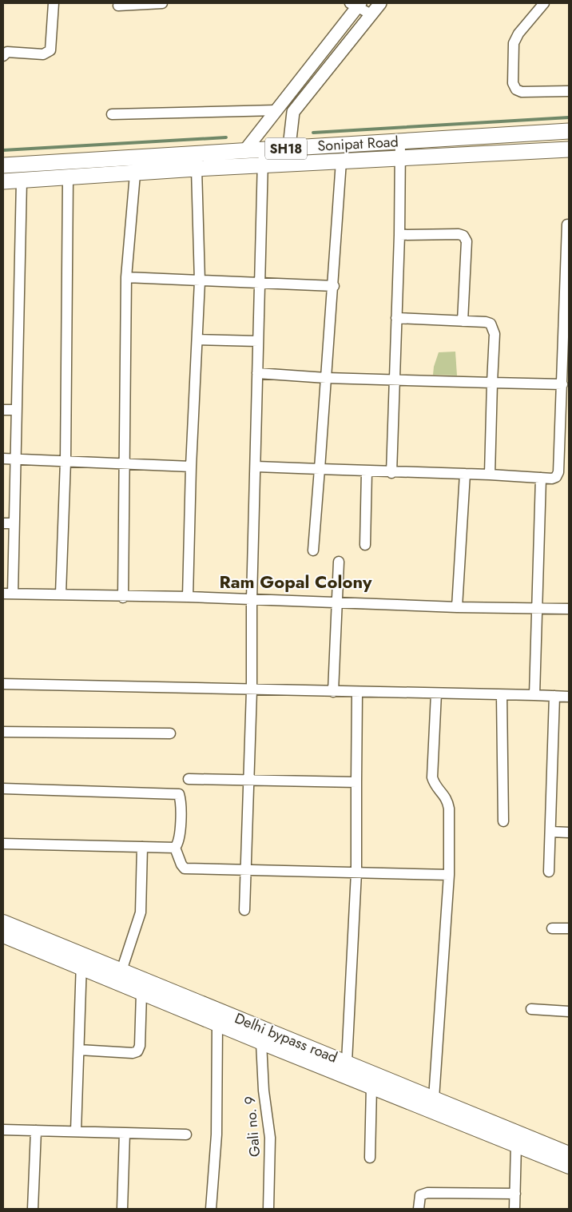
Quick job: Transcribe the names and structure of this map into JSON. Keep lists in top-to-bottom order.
{
  "streets": {
    "main road": ["Sonipat Road", "SH18", "Delhi bypass road"],
    "street": ["Gali no. 9"]
  },
  "crossings": [
    ["Delhi bypass road", "Gali no. 9"]
  ],
  "districts": ["Ram Gopal Colony"]
}
